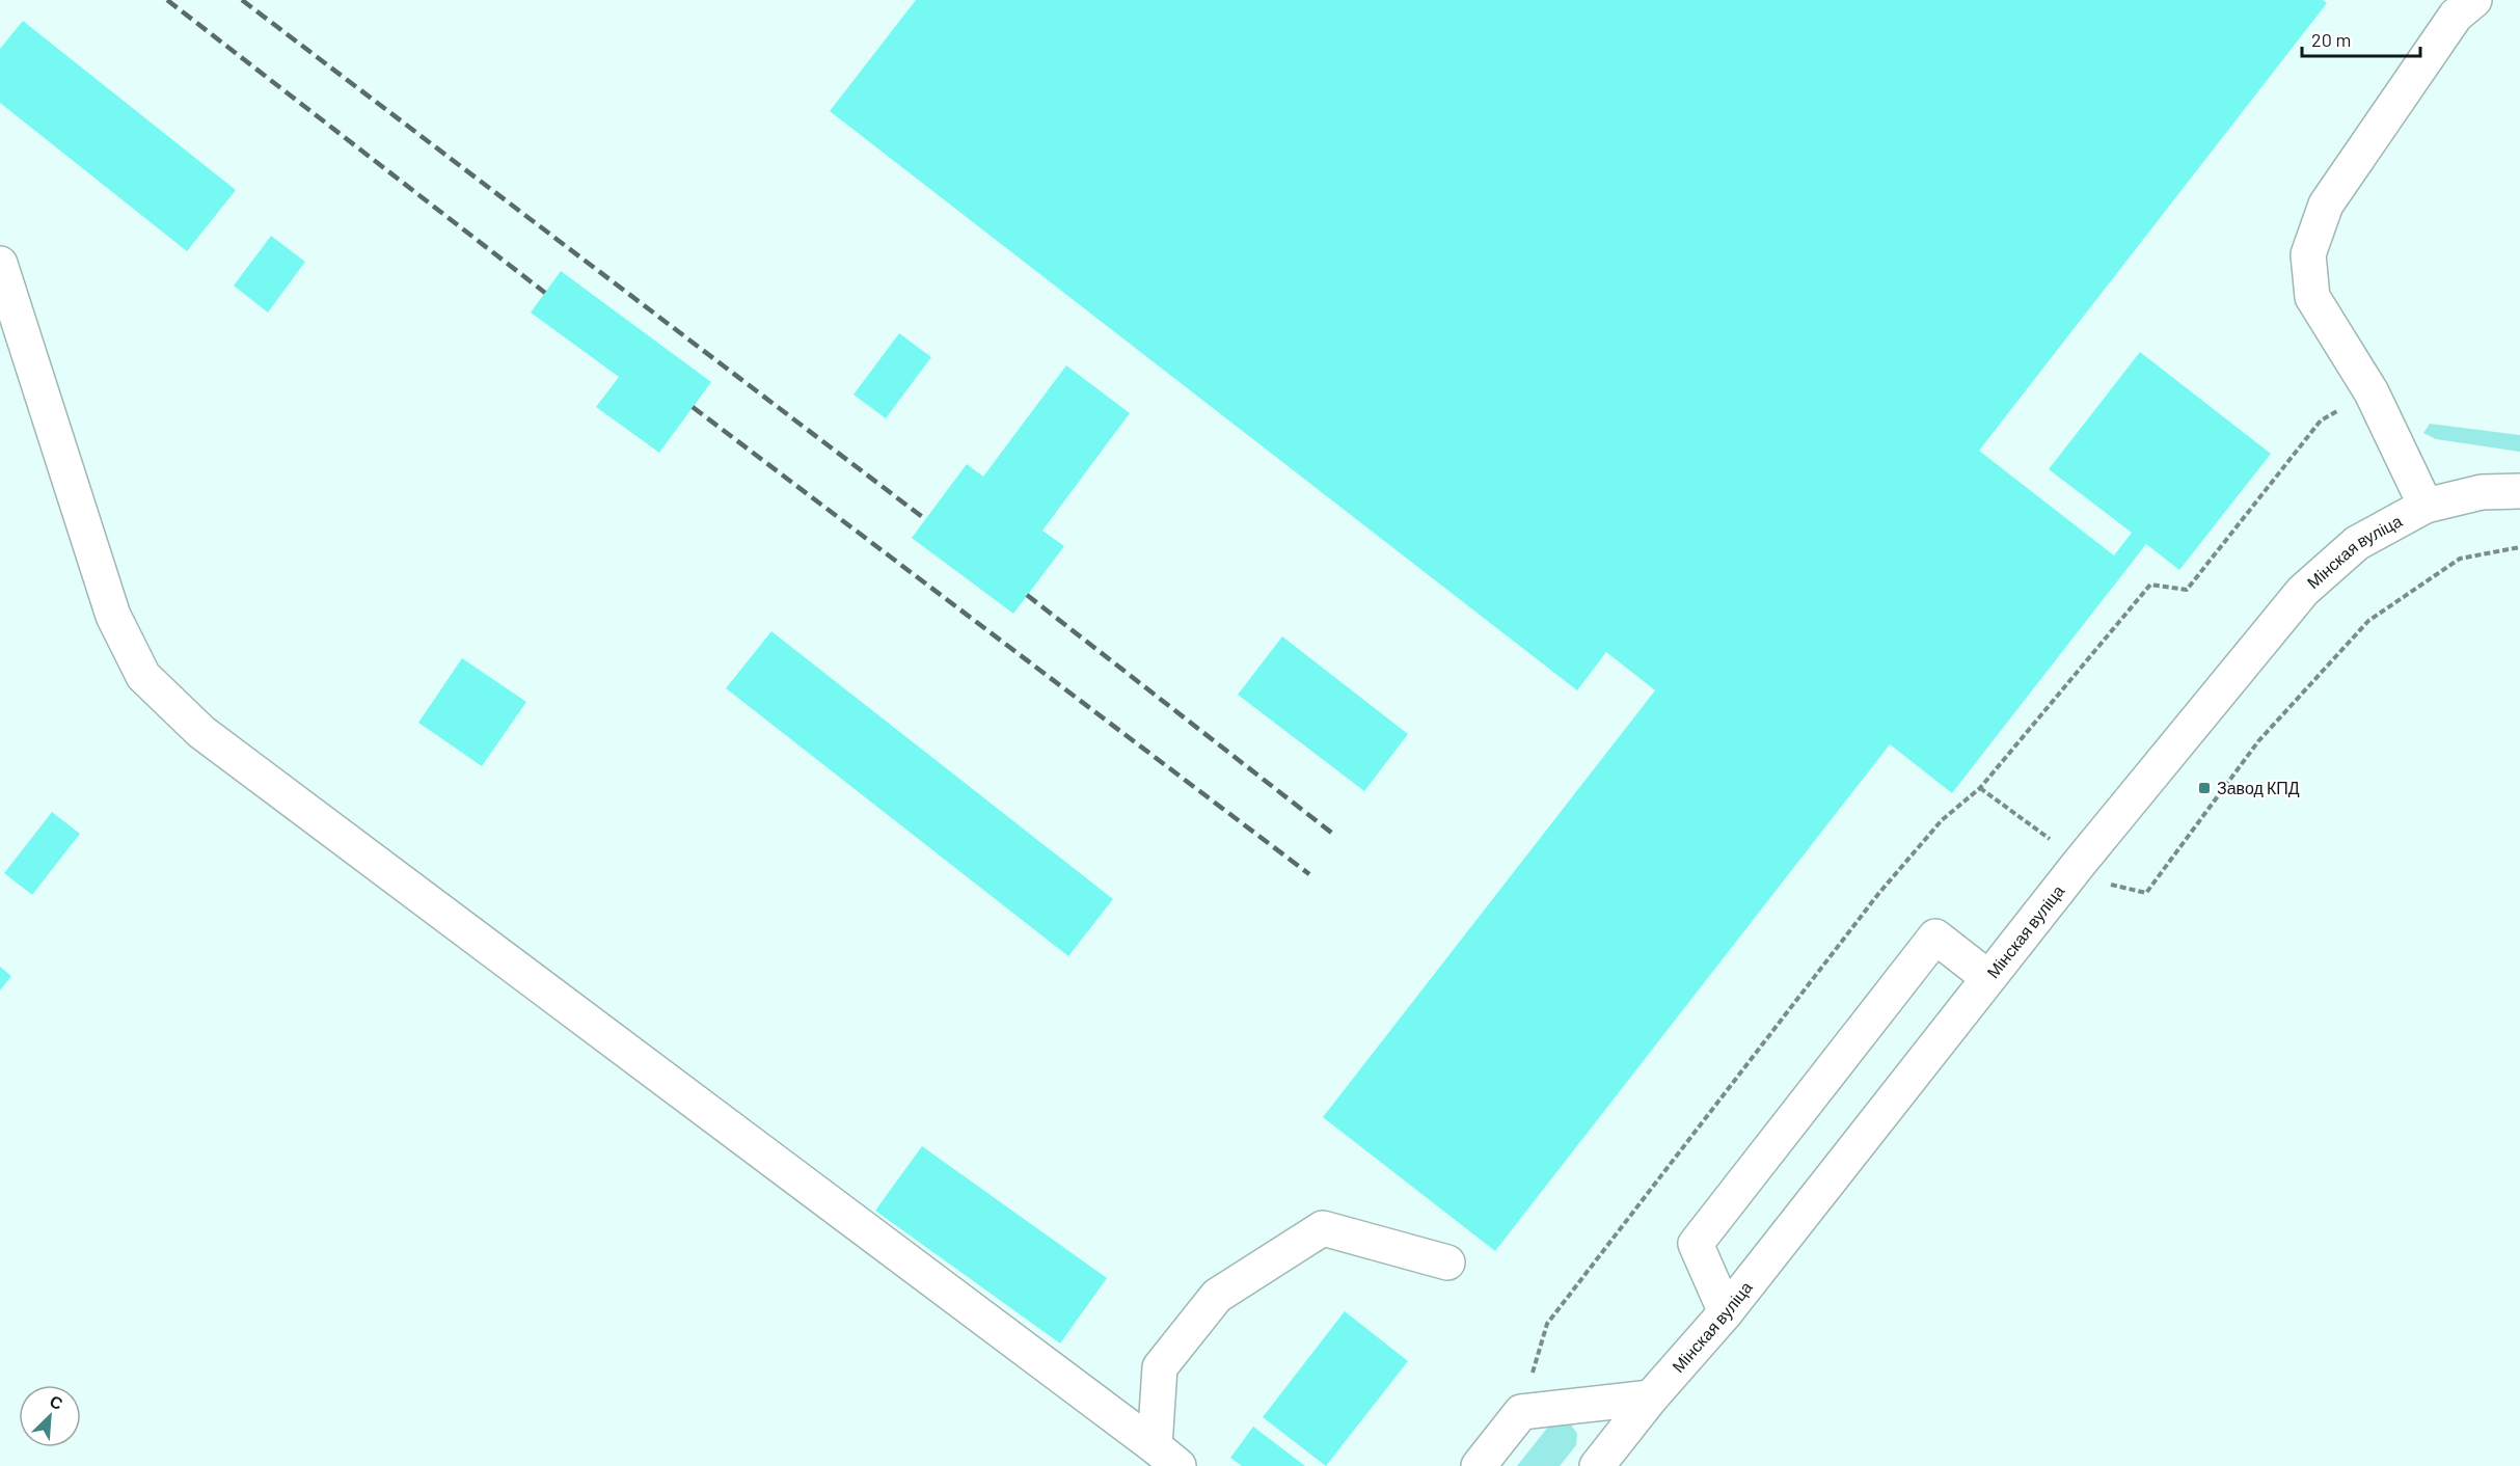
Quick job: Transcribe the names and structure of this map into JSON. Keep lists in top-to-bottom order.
{
  "streets": {
    "main road": ["Мінская вуліца"]
  },
  "places": {
    "transit": ["Завод КПД"]
  },
  "scale_bar": "20 m",
  "north": "top right"
}
